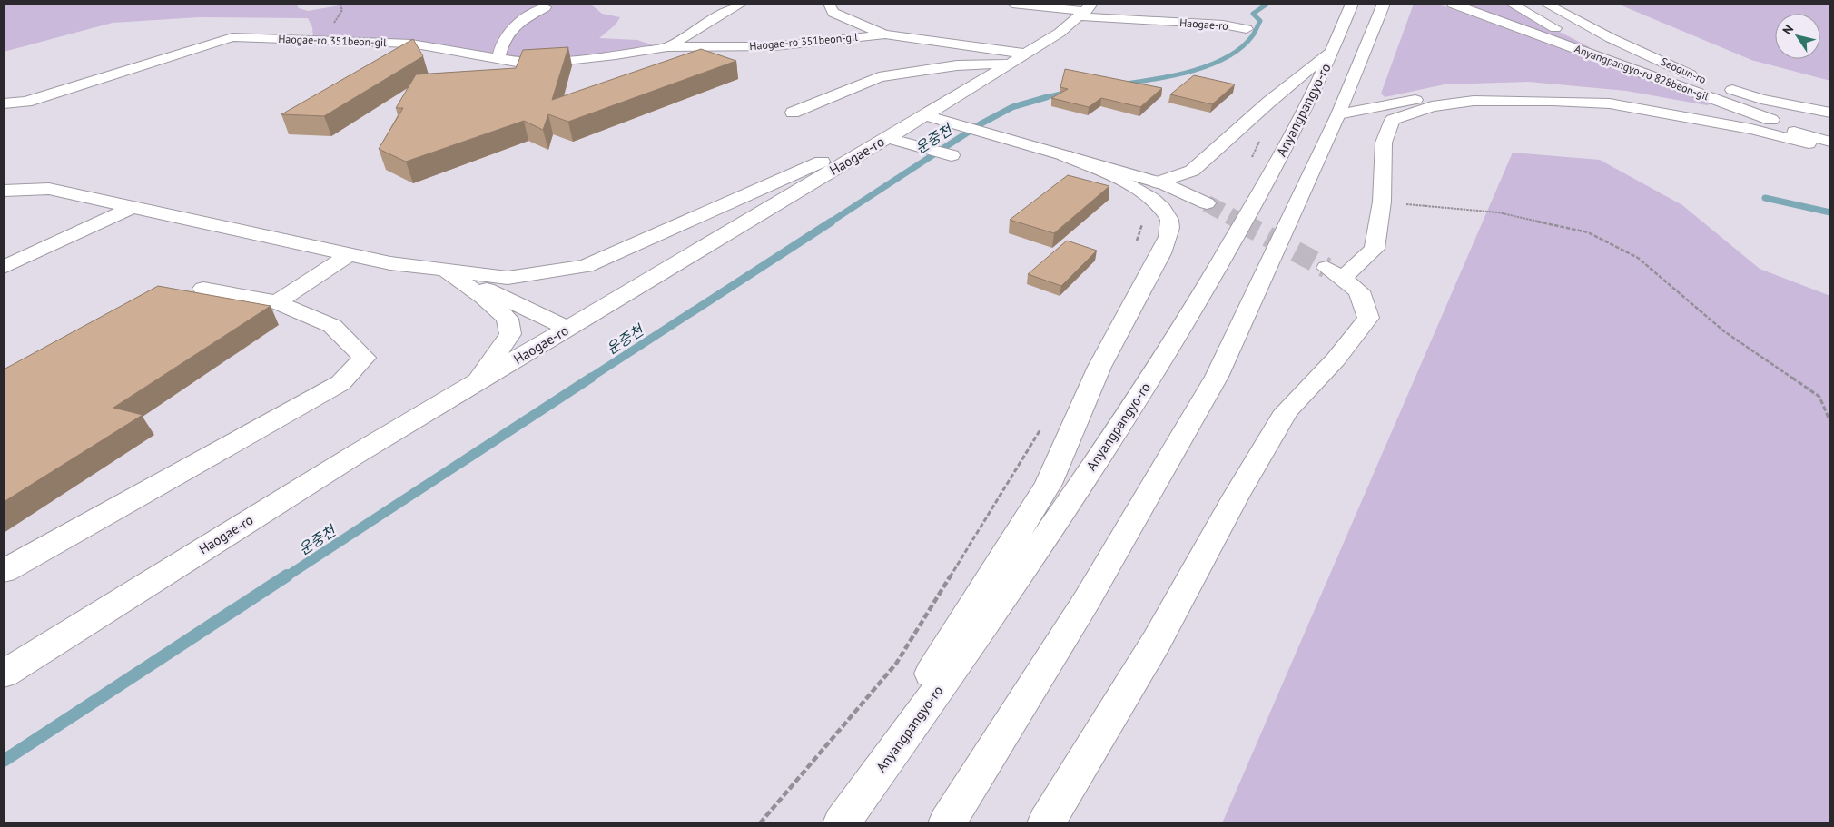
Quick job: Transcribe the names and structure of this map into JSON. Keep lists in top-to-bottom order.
{
  "streets": {
    "street": [
      "Haogae-ro",
      "Haogae-ro 351beon-gil",
      "Seogun-ro",
      "Anyangpangyo-ro 828beon-gil",
      "Anyangpangyo-ro"
    ]
  },
  "crossings": [
    ["Haogae-ro", "Haogae-ro 351beon-gil"]
  ],
  "water": ["운중천"],
  "north": "top left"
}
